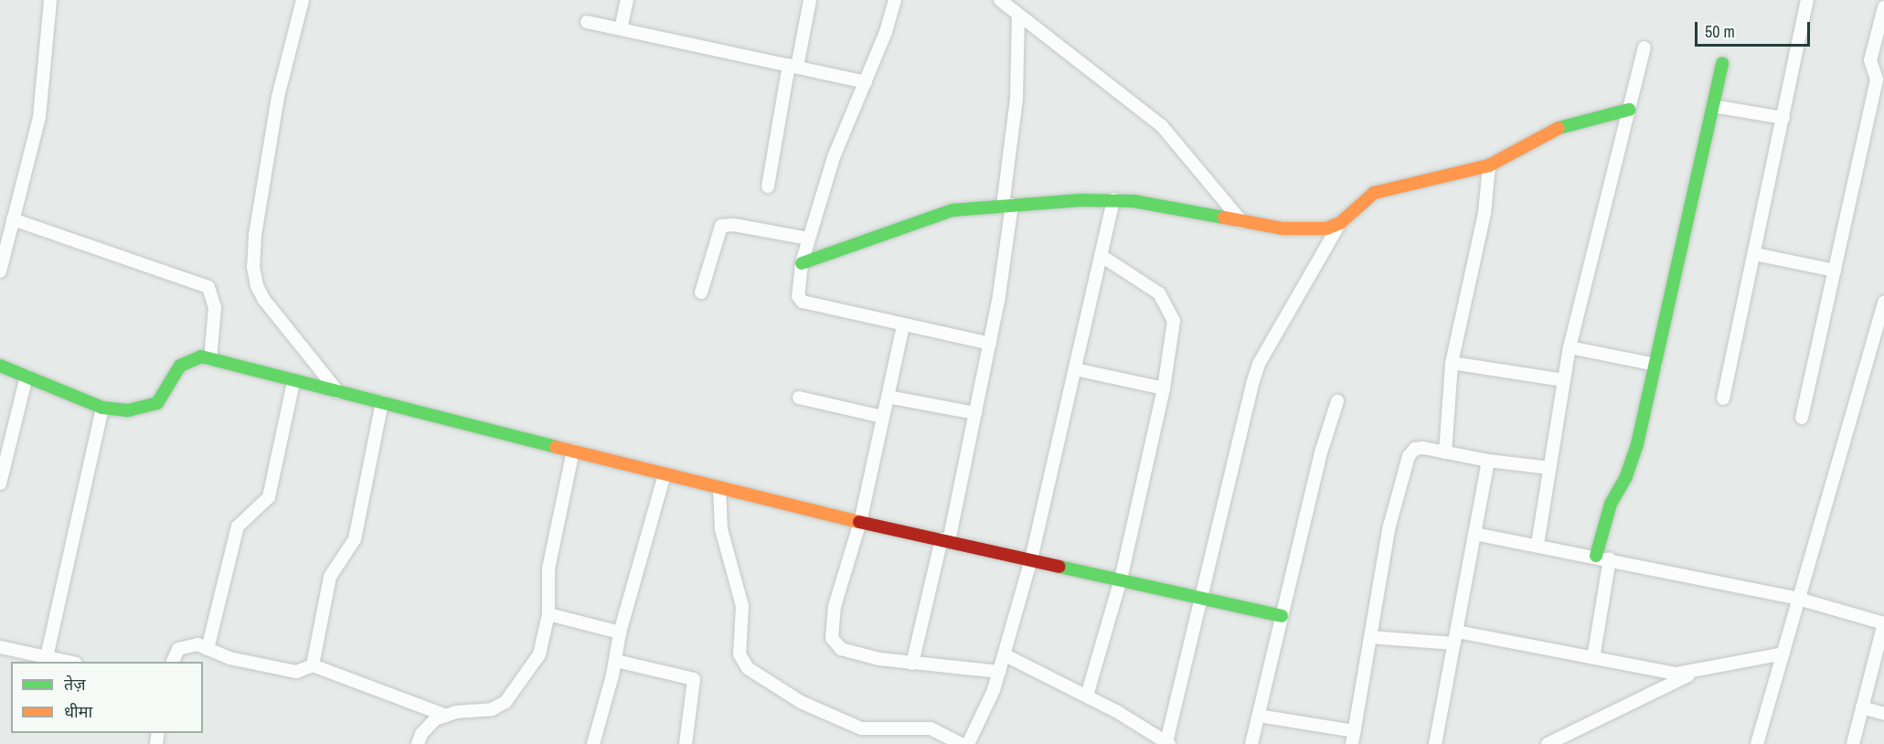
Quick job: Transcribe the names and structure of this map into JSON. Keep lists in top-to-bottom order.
{
  "legend": ["तेज़", "धीमा"],
  "scale_bar": "50 m"
}
